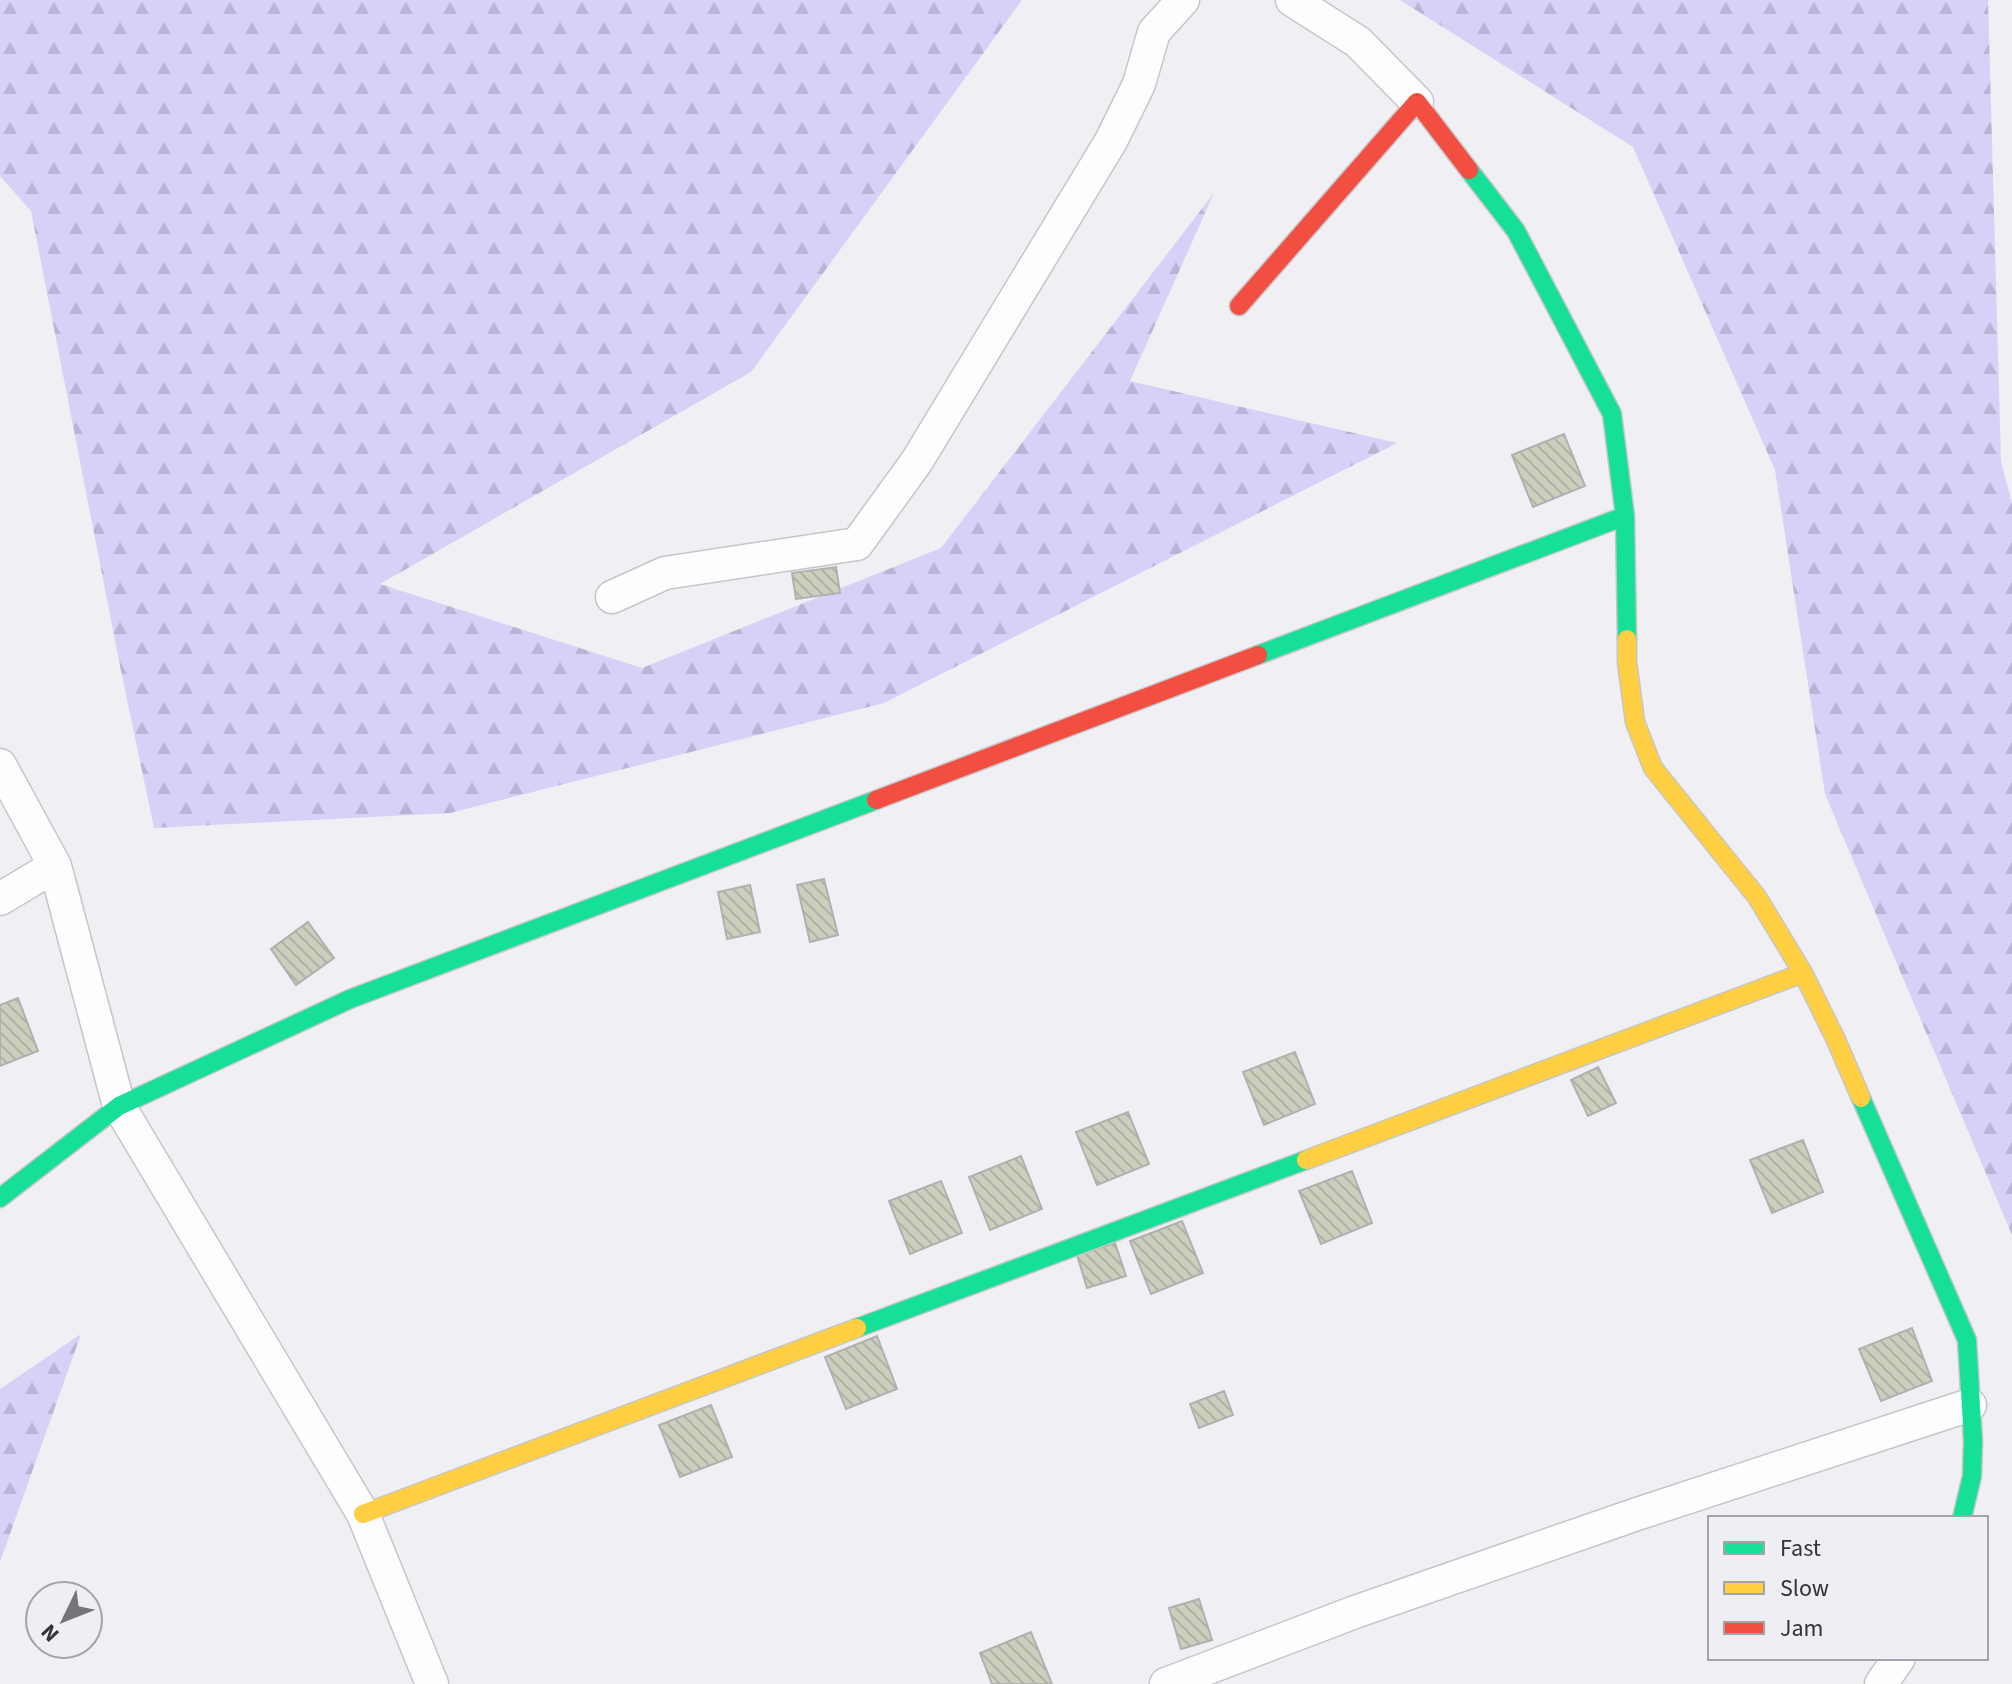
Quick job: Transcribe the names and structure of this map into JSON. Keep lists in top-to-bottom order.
{
  "legend": ["Fast", "Slow", "Jam"],
  "north": "bottom left"
}
